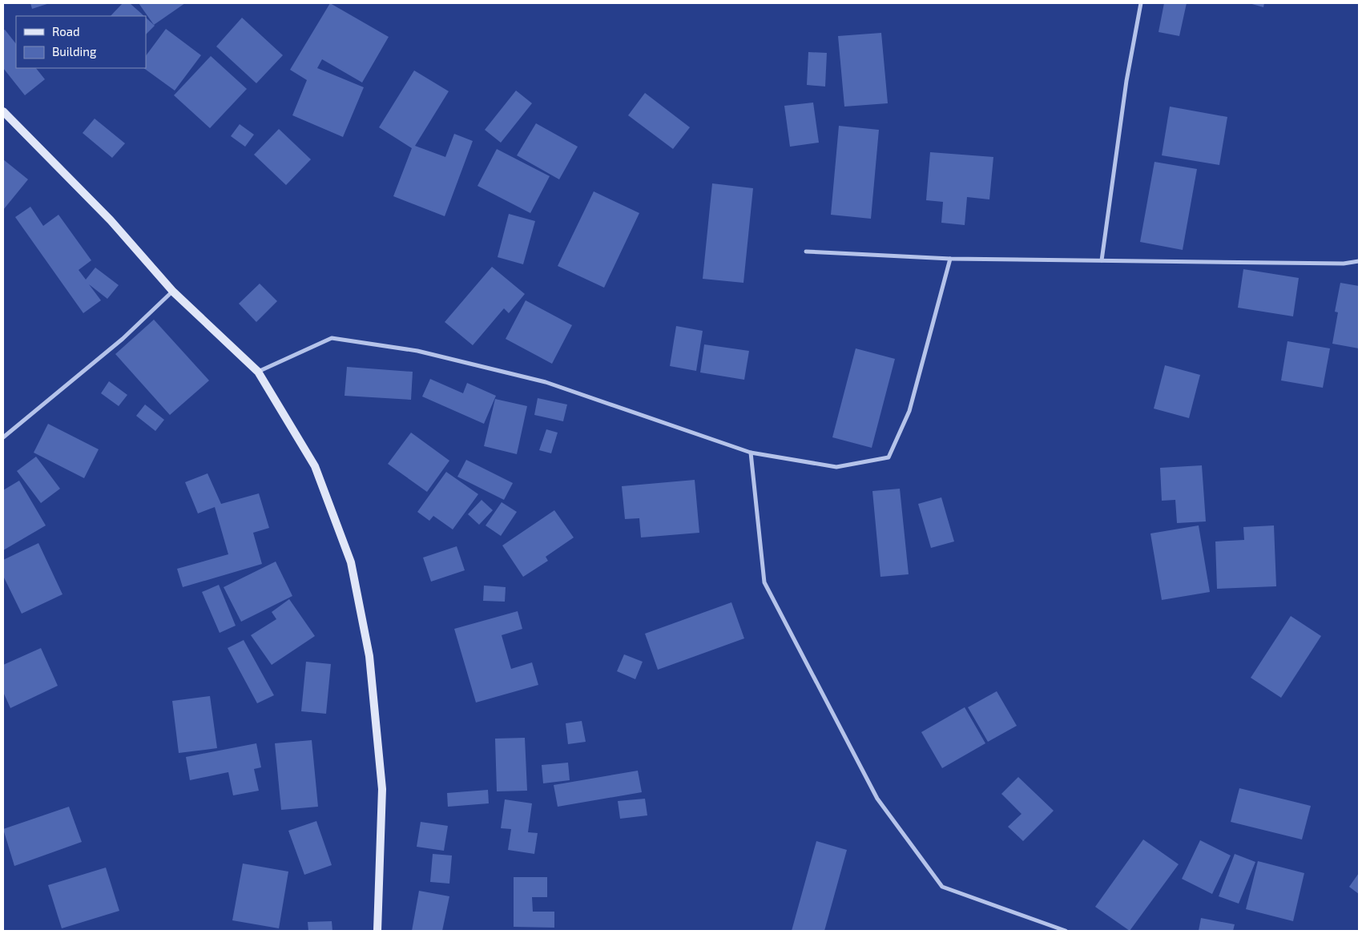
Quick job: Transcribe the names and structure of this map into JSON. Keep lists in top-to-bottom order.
{
  "legend": ["Road", "Building"]
}
